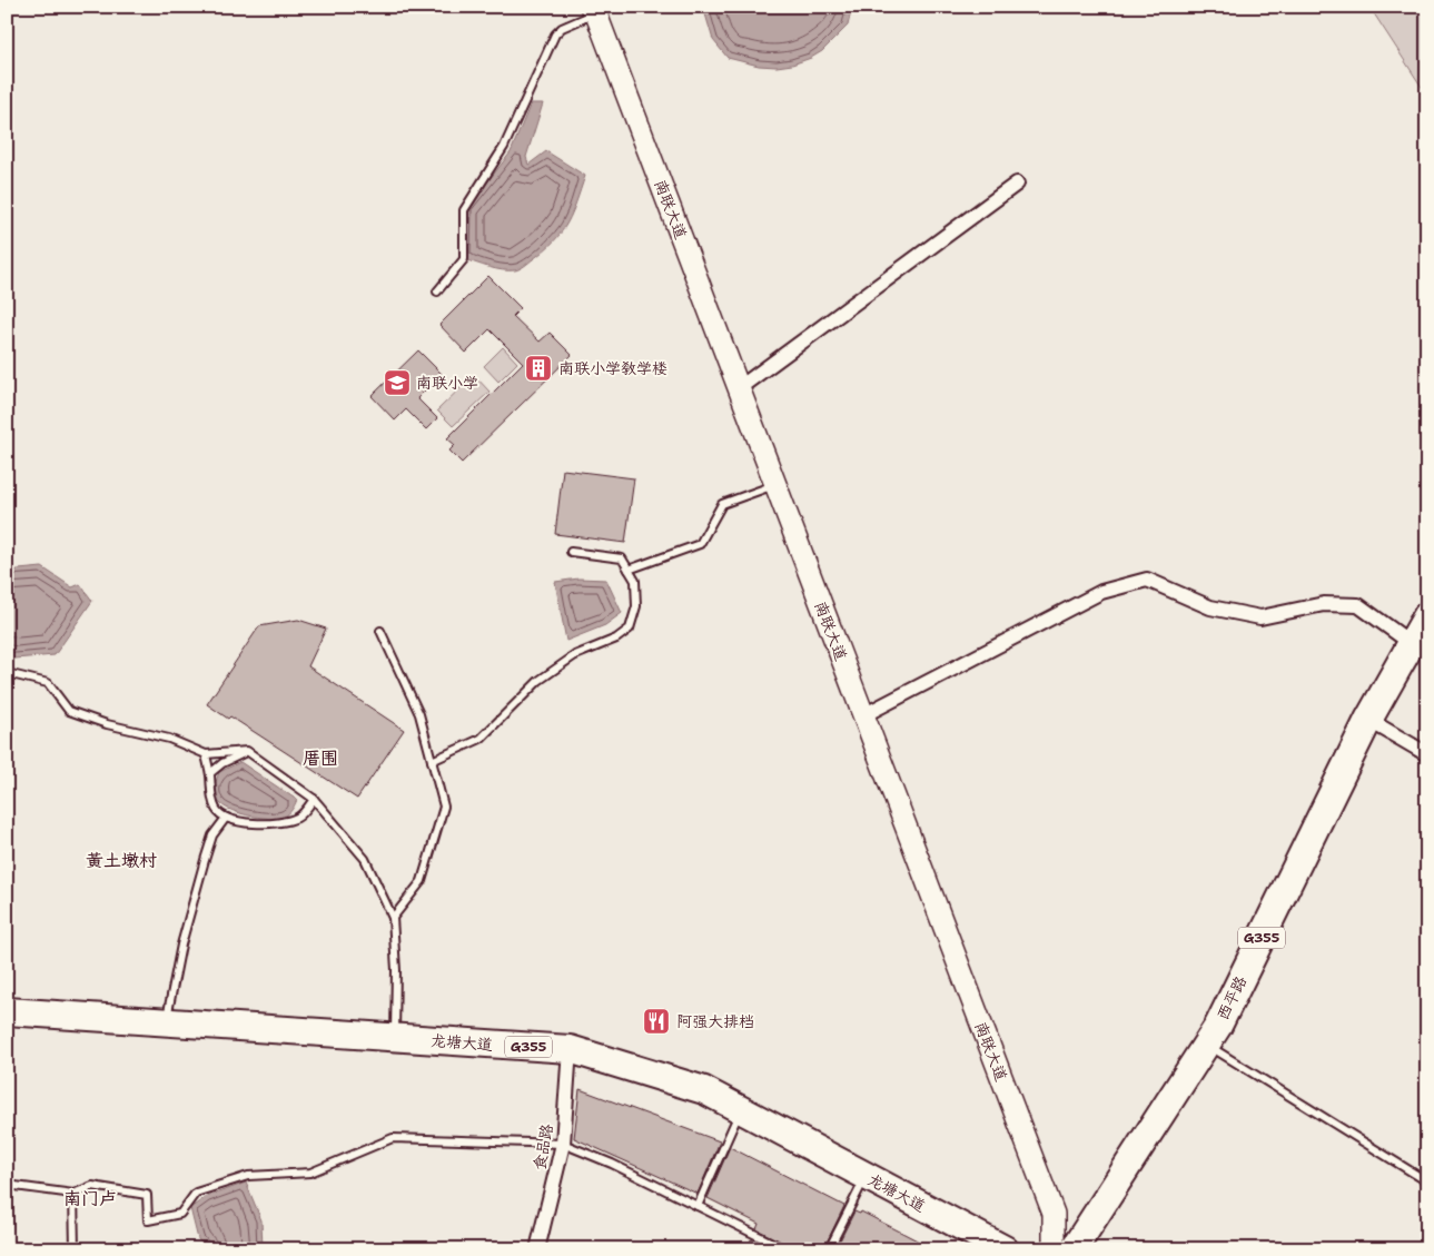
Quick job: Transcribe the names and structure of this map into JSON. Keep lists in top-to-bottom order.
{
  "streets": {
    "highway": ["G355", "西平路", "龙塘大道"],
    "street": ["南联大道", "食品路"]
  },
  "crossings": [
    ["龙塘大道", "食品路"]
  ],
  "districts": ["厝围", "黄土墩村", "南门卢"],
  "places": {
    "building": ["南联小学教学楼"],
    "school or university": ["南联小学"],
    "restaurant": ["阿强大排档"]
  }
}
